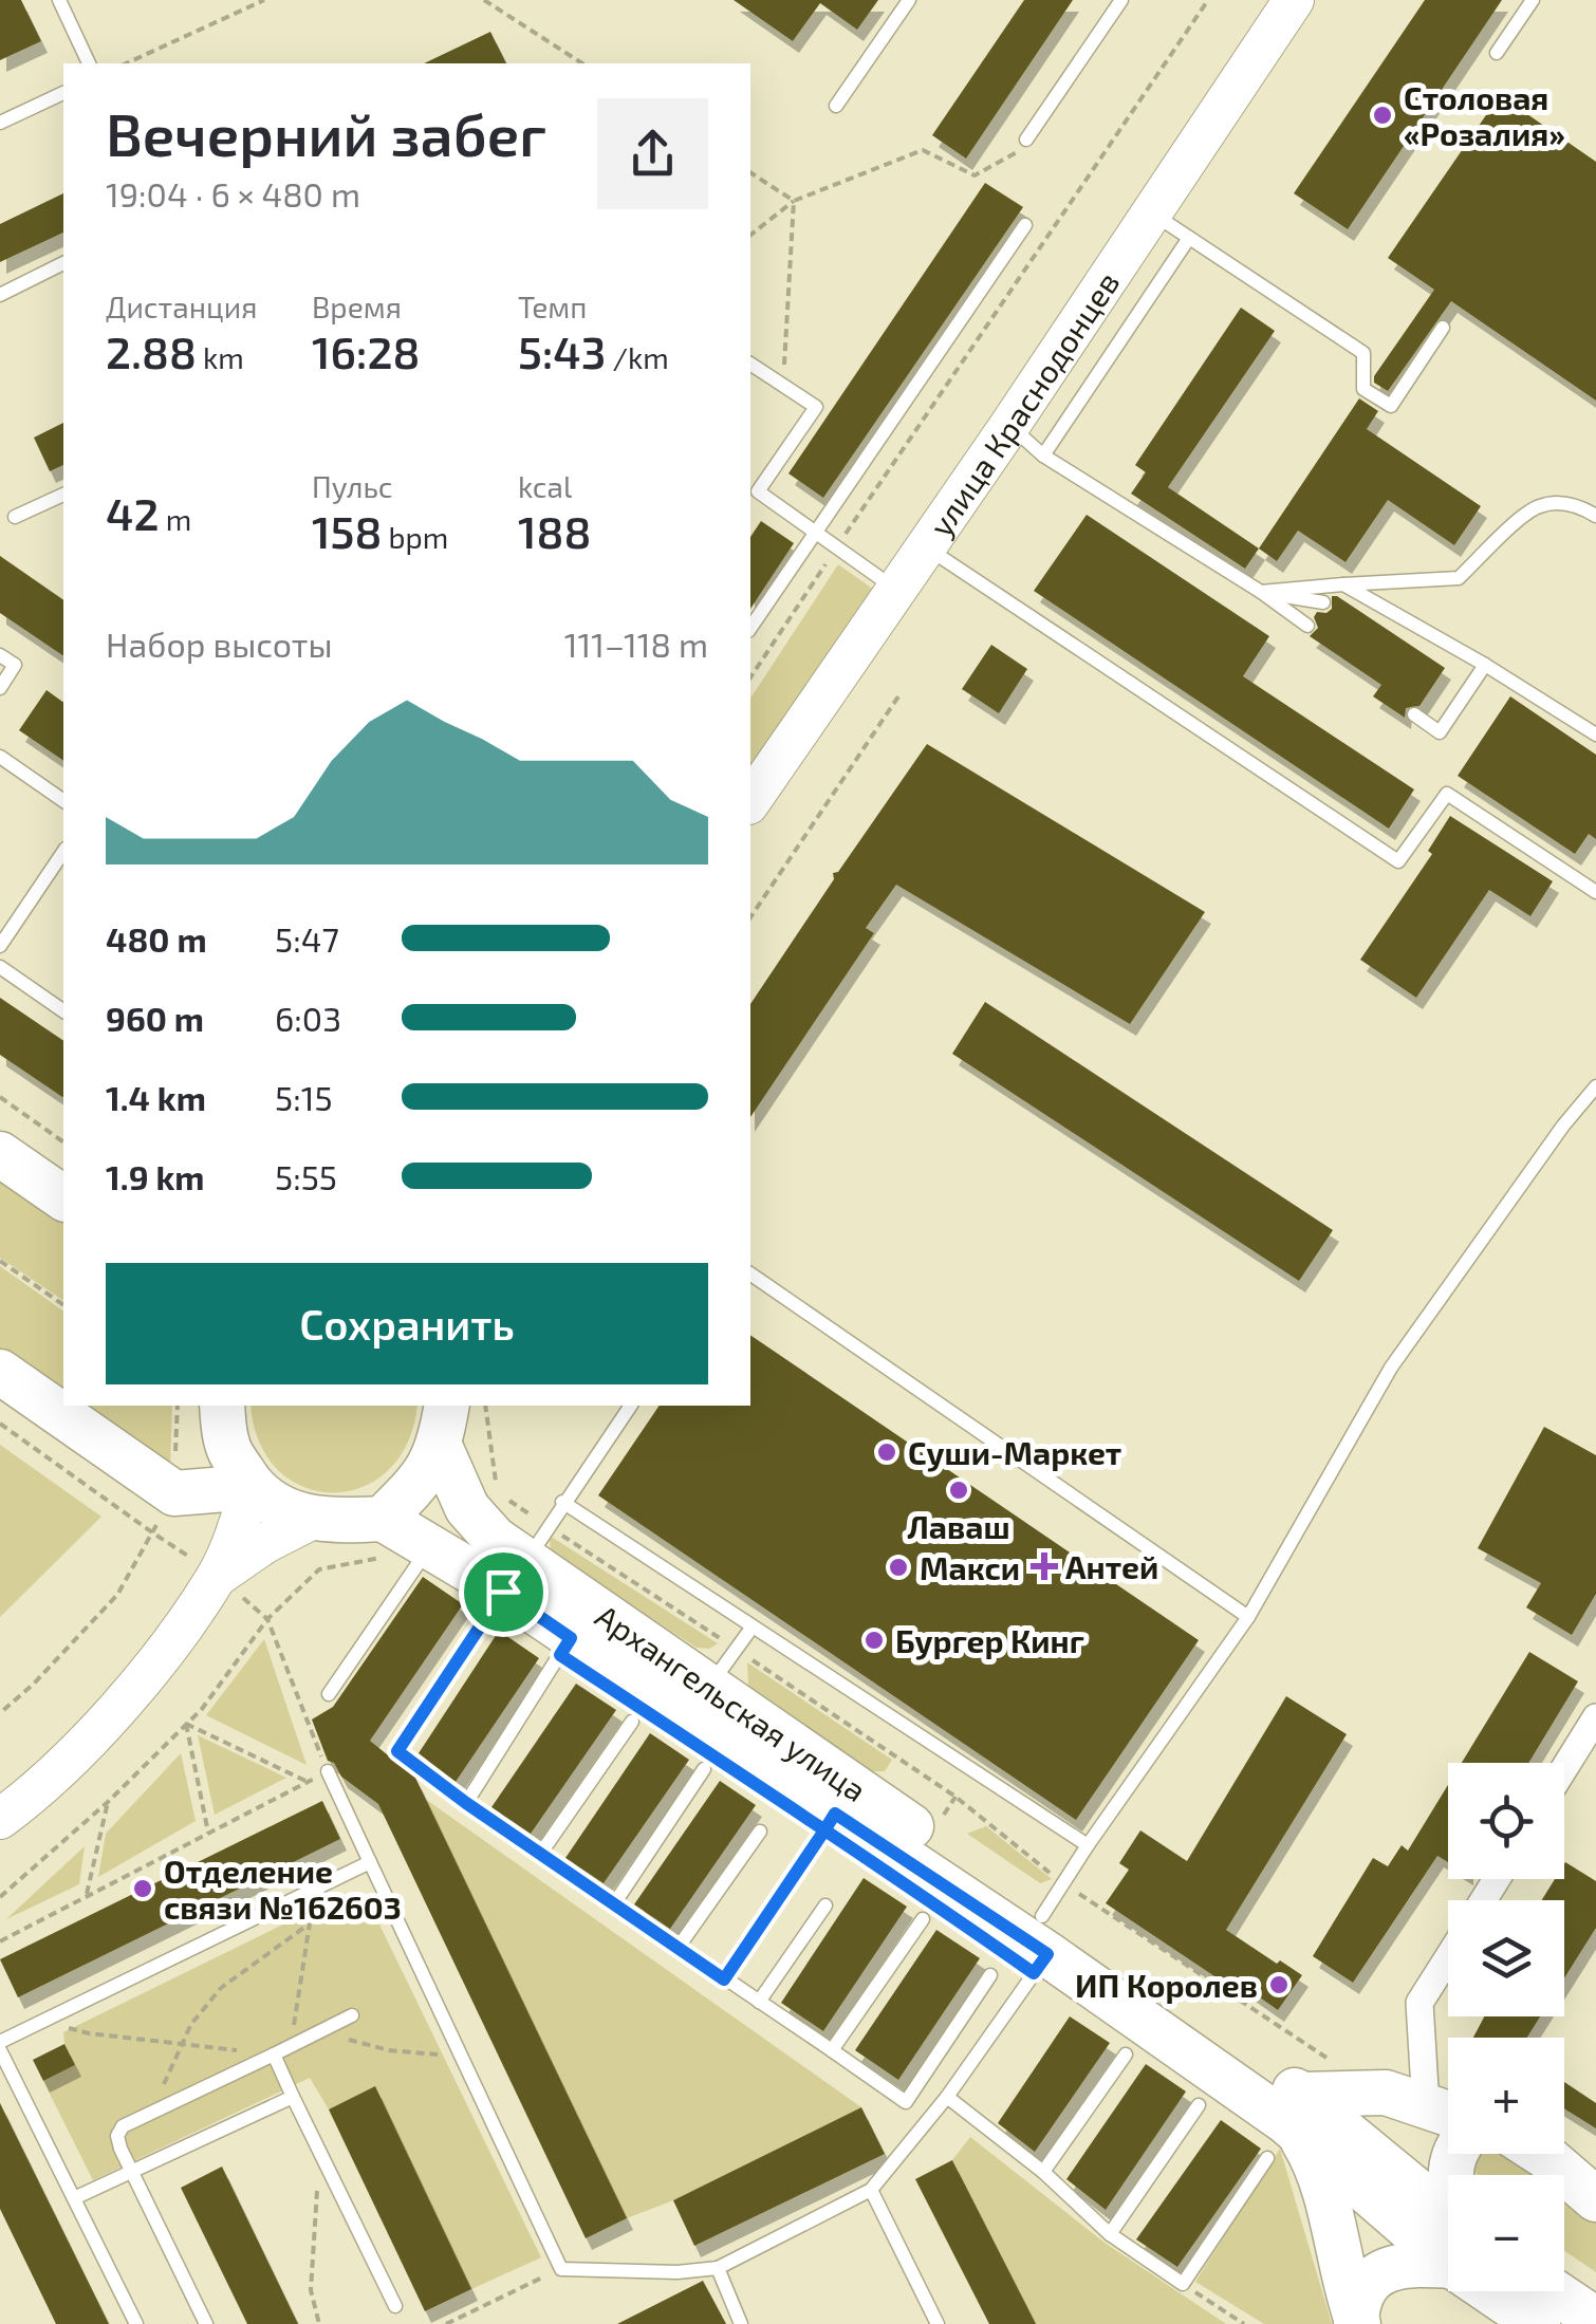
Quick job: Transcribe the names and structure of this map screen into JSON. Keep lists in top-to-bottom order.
{
  "streets": {
    "main road": ["улица Краснодонцев", "Архангельская улица"]
  },
  "places": {
    "other": [
      "Столовая «Розалия»",
      "Суши-Маркет",
      "Лаваш",
      "Макси",
      "Бургер Кинг",
      "Отделение связи №162603",
      "ИП Королев"
    ],
    "health": ["Антей"]
  },
  "page": {
    "heading": ["Вечерний забег", "19:04 · 6 × 480 m"],
    "stats": [
      ["Дистанция", "2.88 km"],
      ["Время", "16:28"],
      ["Темп", "5:43 /km"],
      ["42 m"],
      ["Пульс", "158 bpm"],
      ["kcal", "188"]
    ],
    "chart": ["Набор высоты", "111–118 m"],
    "list": [
      {
        "name": "480 m",
        "note": "5:47"
      },
      {
        "name": "960 m",
        "note": "6:03"
      },
      {
        "name": "1.4 km",
        "note": "5:15"
      },
      {
        "name": "1.9 km",
        "note": "5:55"
      }
    ],
    "buttons": "Сохранить",
    "map_buttons": ["+", "−"]
  }
}
